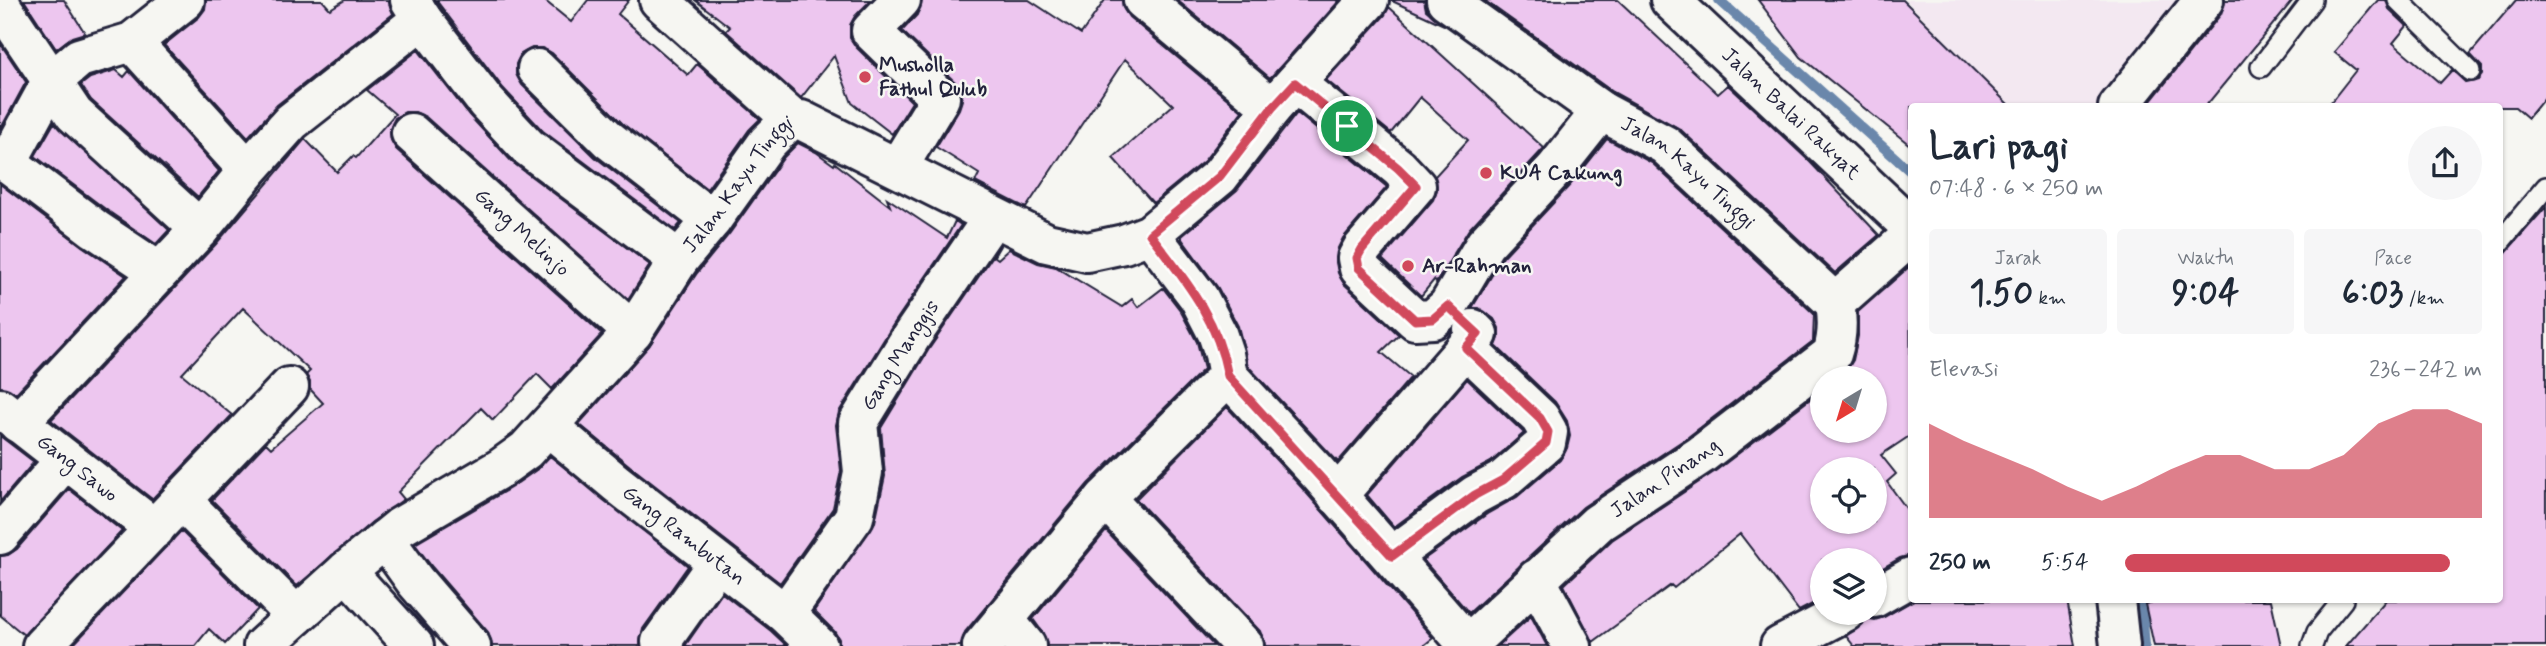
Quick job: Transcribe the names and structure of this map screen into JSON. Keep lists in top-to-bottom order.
{
  "streets": {
    "street": [
      "Jalan Balai Rakyat",
      "Jalan Kayu Tinggi",
      "Gang Melinjo",
      "Gang Manggis",
      "Gang Sawo",
      "Jalan Pinang",
      "Gang Rambutan"
    ]
  },
  "crossings": [
    ["Jalan Kayu Tinggi", "Gang Melinjo"],
    ["Jalan Kayu Tinggi", "Gang Manggis"],
    ["Jalan Kayu Tinggi", "Jalan Pinang"],
    ["Jalan Kayu Tinggi", "Gang Rambutan"],
    ["Gang Manggis", "Gang Rambutan"]
  ],
  "places": ["Musholla Fathul Qulub", "KUA Cakung", "Ar-Rahman"],
  "north": "bottom left",
  "page": {
    "heading": ["Lari pagi", "07:48 · 6 × 250 m"],
    "stats": [
      ["Jarak", "1.50 km"],
      ["Waktu", "9:04"],
      ["Pace", "6:03 /km"]
    ],
    "chart": ["Elevasi", "236–242 m"],
    "list": [
      {
        "name": "250 m",
        "note": "5:54"
      }
    ]
  }
}
